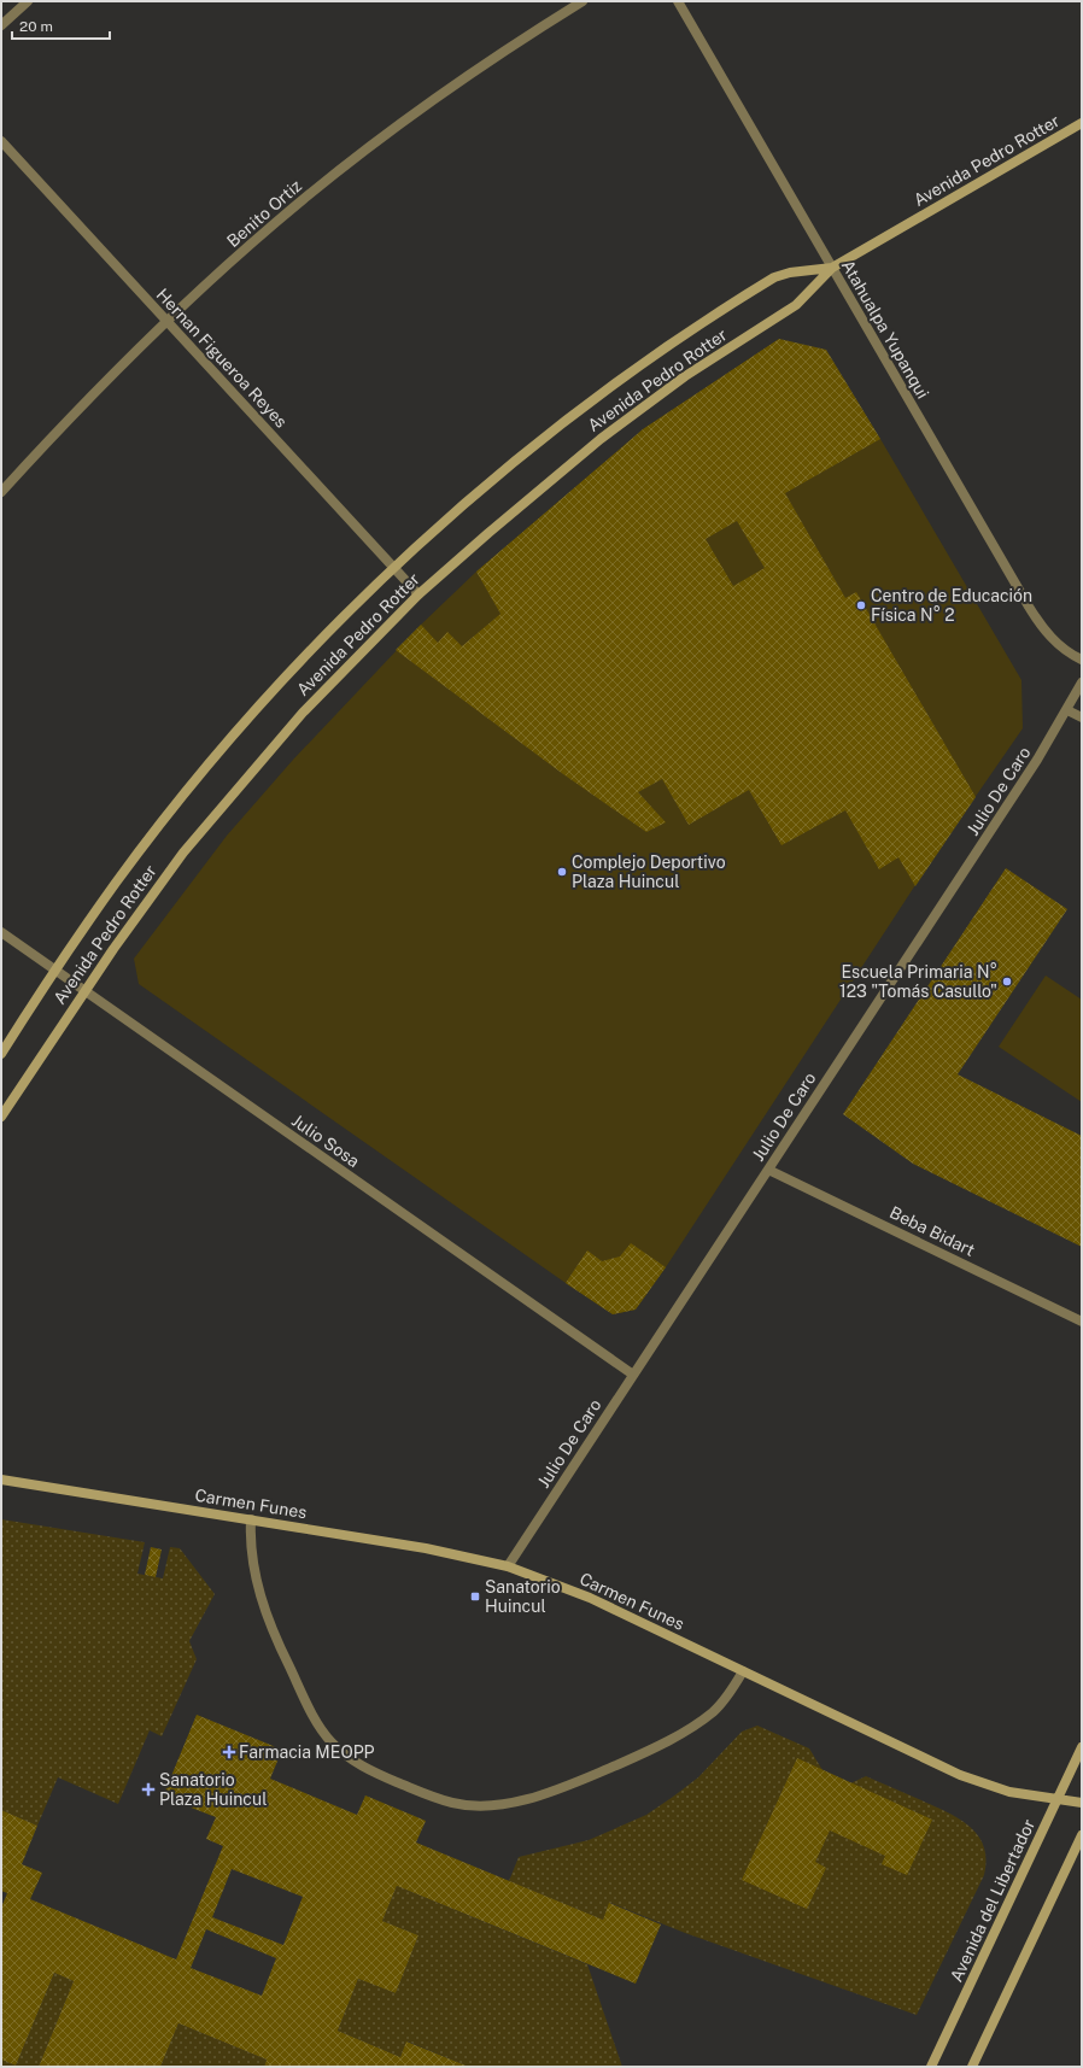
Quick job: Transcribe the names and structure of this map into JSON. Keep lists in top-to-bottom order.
{
  "streets": {
    "main road": ["Avenida Pedro Rotter", "Carmen Funes", "Avenida del Libertador"],
    "street": [
      "Benito Ortiz",
      "Atahualpa Yupanqui",
      "Hernan Figueroa Reyes",
      "Julio De Caro",
      "Julio Sosa",
      "Beba Bidart"
    ]
  },
  "crossings": [
    ["Avenida Pedro Rotter", "Atahualpa Yupanqui"],
    ["Avenida Pedro Rotter", "Hernan Figueroa Reyes"],
    ["Avenida Pedro Rotter", "Julio Sosa"],
    ["Benito Ortiz", "Hernan Figueroa Reyes"],
    ["Julio De Caro", "Julio Sosa"],
    ["Julio De Caro", "Beba Bidart"],
    ["Julio De Caro", "Carmen Funes"],
    ["Carmen Funes", "Avenida del Libertador"]
  ],
  "places": {
    "other": ["Centro de Educación Física N° 2", "Complejo Deportivo Plaza Huincul", "Escuela Primaria N° 123 \"Tomás Casullo\""],
    "transit": ["Sanatorio Huincul"],
    "health": ["Farmacia MEOPP", "Sanatorio Plaza Huincul"]
  },
  "scale_bar": "20 m"
}
